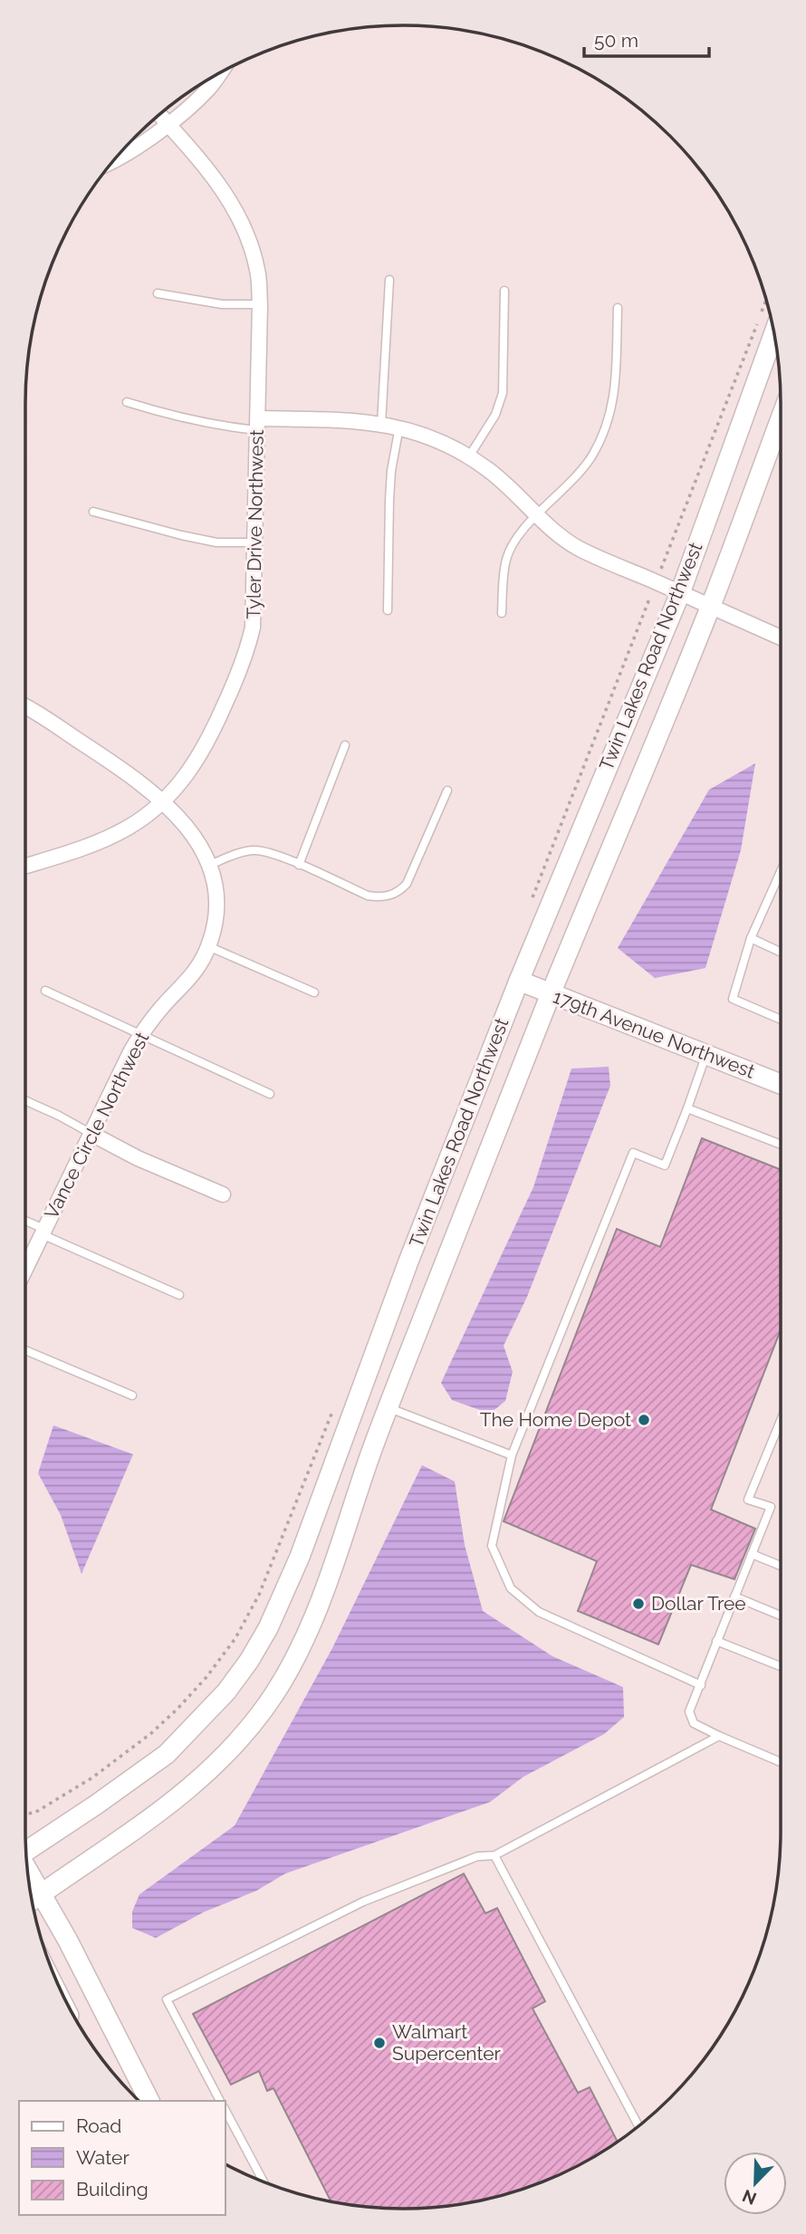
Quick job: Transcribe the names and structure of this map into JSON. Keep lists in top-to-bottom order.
{
  "streets": {
    "street": [
      "Tyler Drive Northwest",
      "Twin Lakes Road Northwest",
      "179th Avenue Northwest",
      "Vance Circle Northwest"
    ]
  },
  "crossings": [
    ["Tyler Drive Northwest", "Vance Circle Northwest"],
    ["Twin Lakes Road Northwest", "179th Avenue Northwest"]
  ],
  "places": ["The Home Depot", "Dollar Tree", "Walmart Supercenter"],
  "legend": ["Road", "Water", "Building"],
  "scale_bar": "50 m",
  "north": "bottom left"
}
